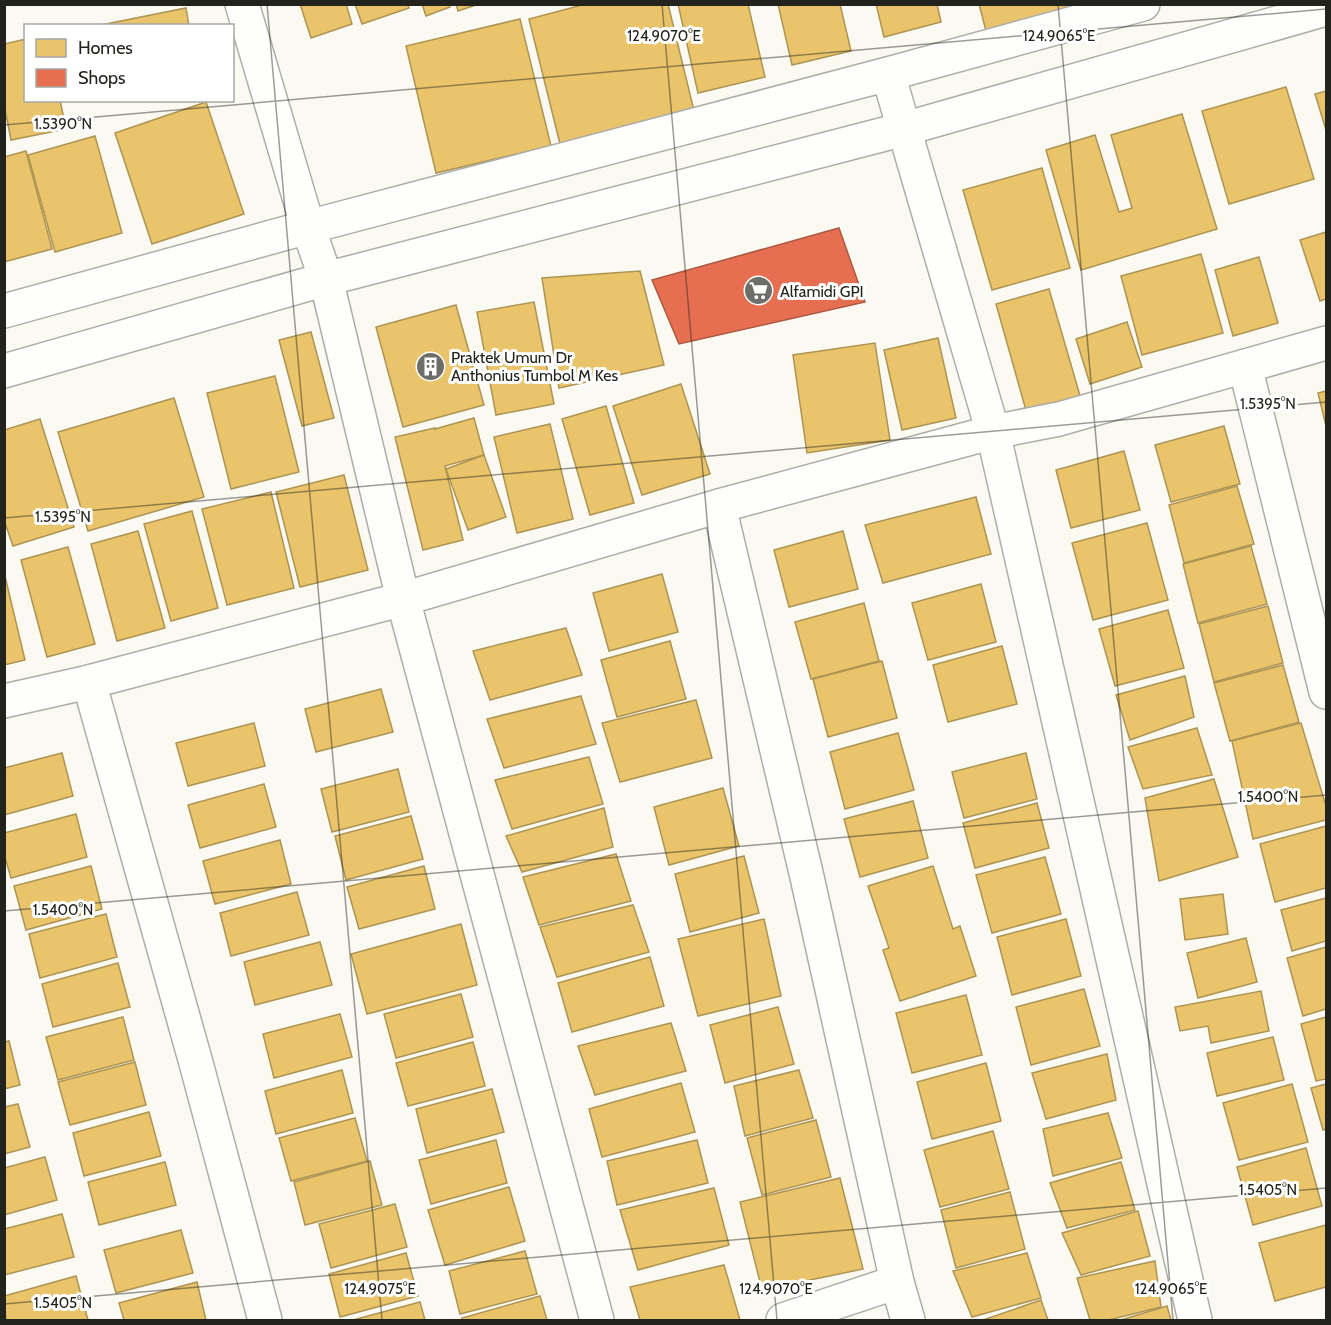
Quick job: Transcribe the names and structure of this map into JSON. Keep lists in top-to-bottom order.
{
  "places": {
    "supermarket": ["Alfamidi GPI"],
    "building": ["Praktek Umum Dr Anthonius Tumbol M Kes"]
  },
  "legend": ["Homes", "Shops"],
  "coordinates": [
    "124.9070°E",
    "124.9065°E",
    "1.5390°N",
    "1.5395°N",
    "1.5400°N",
    "1.5405°N",
    "124.9075°E"
  ]
}
